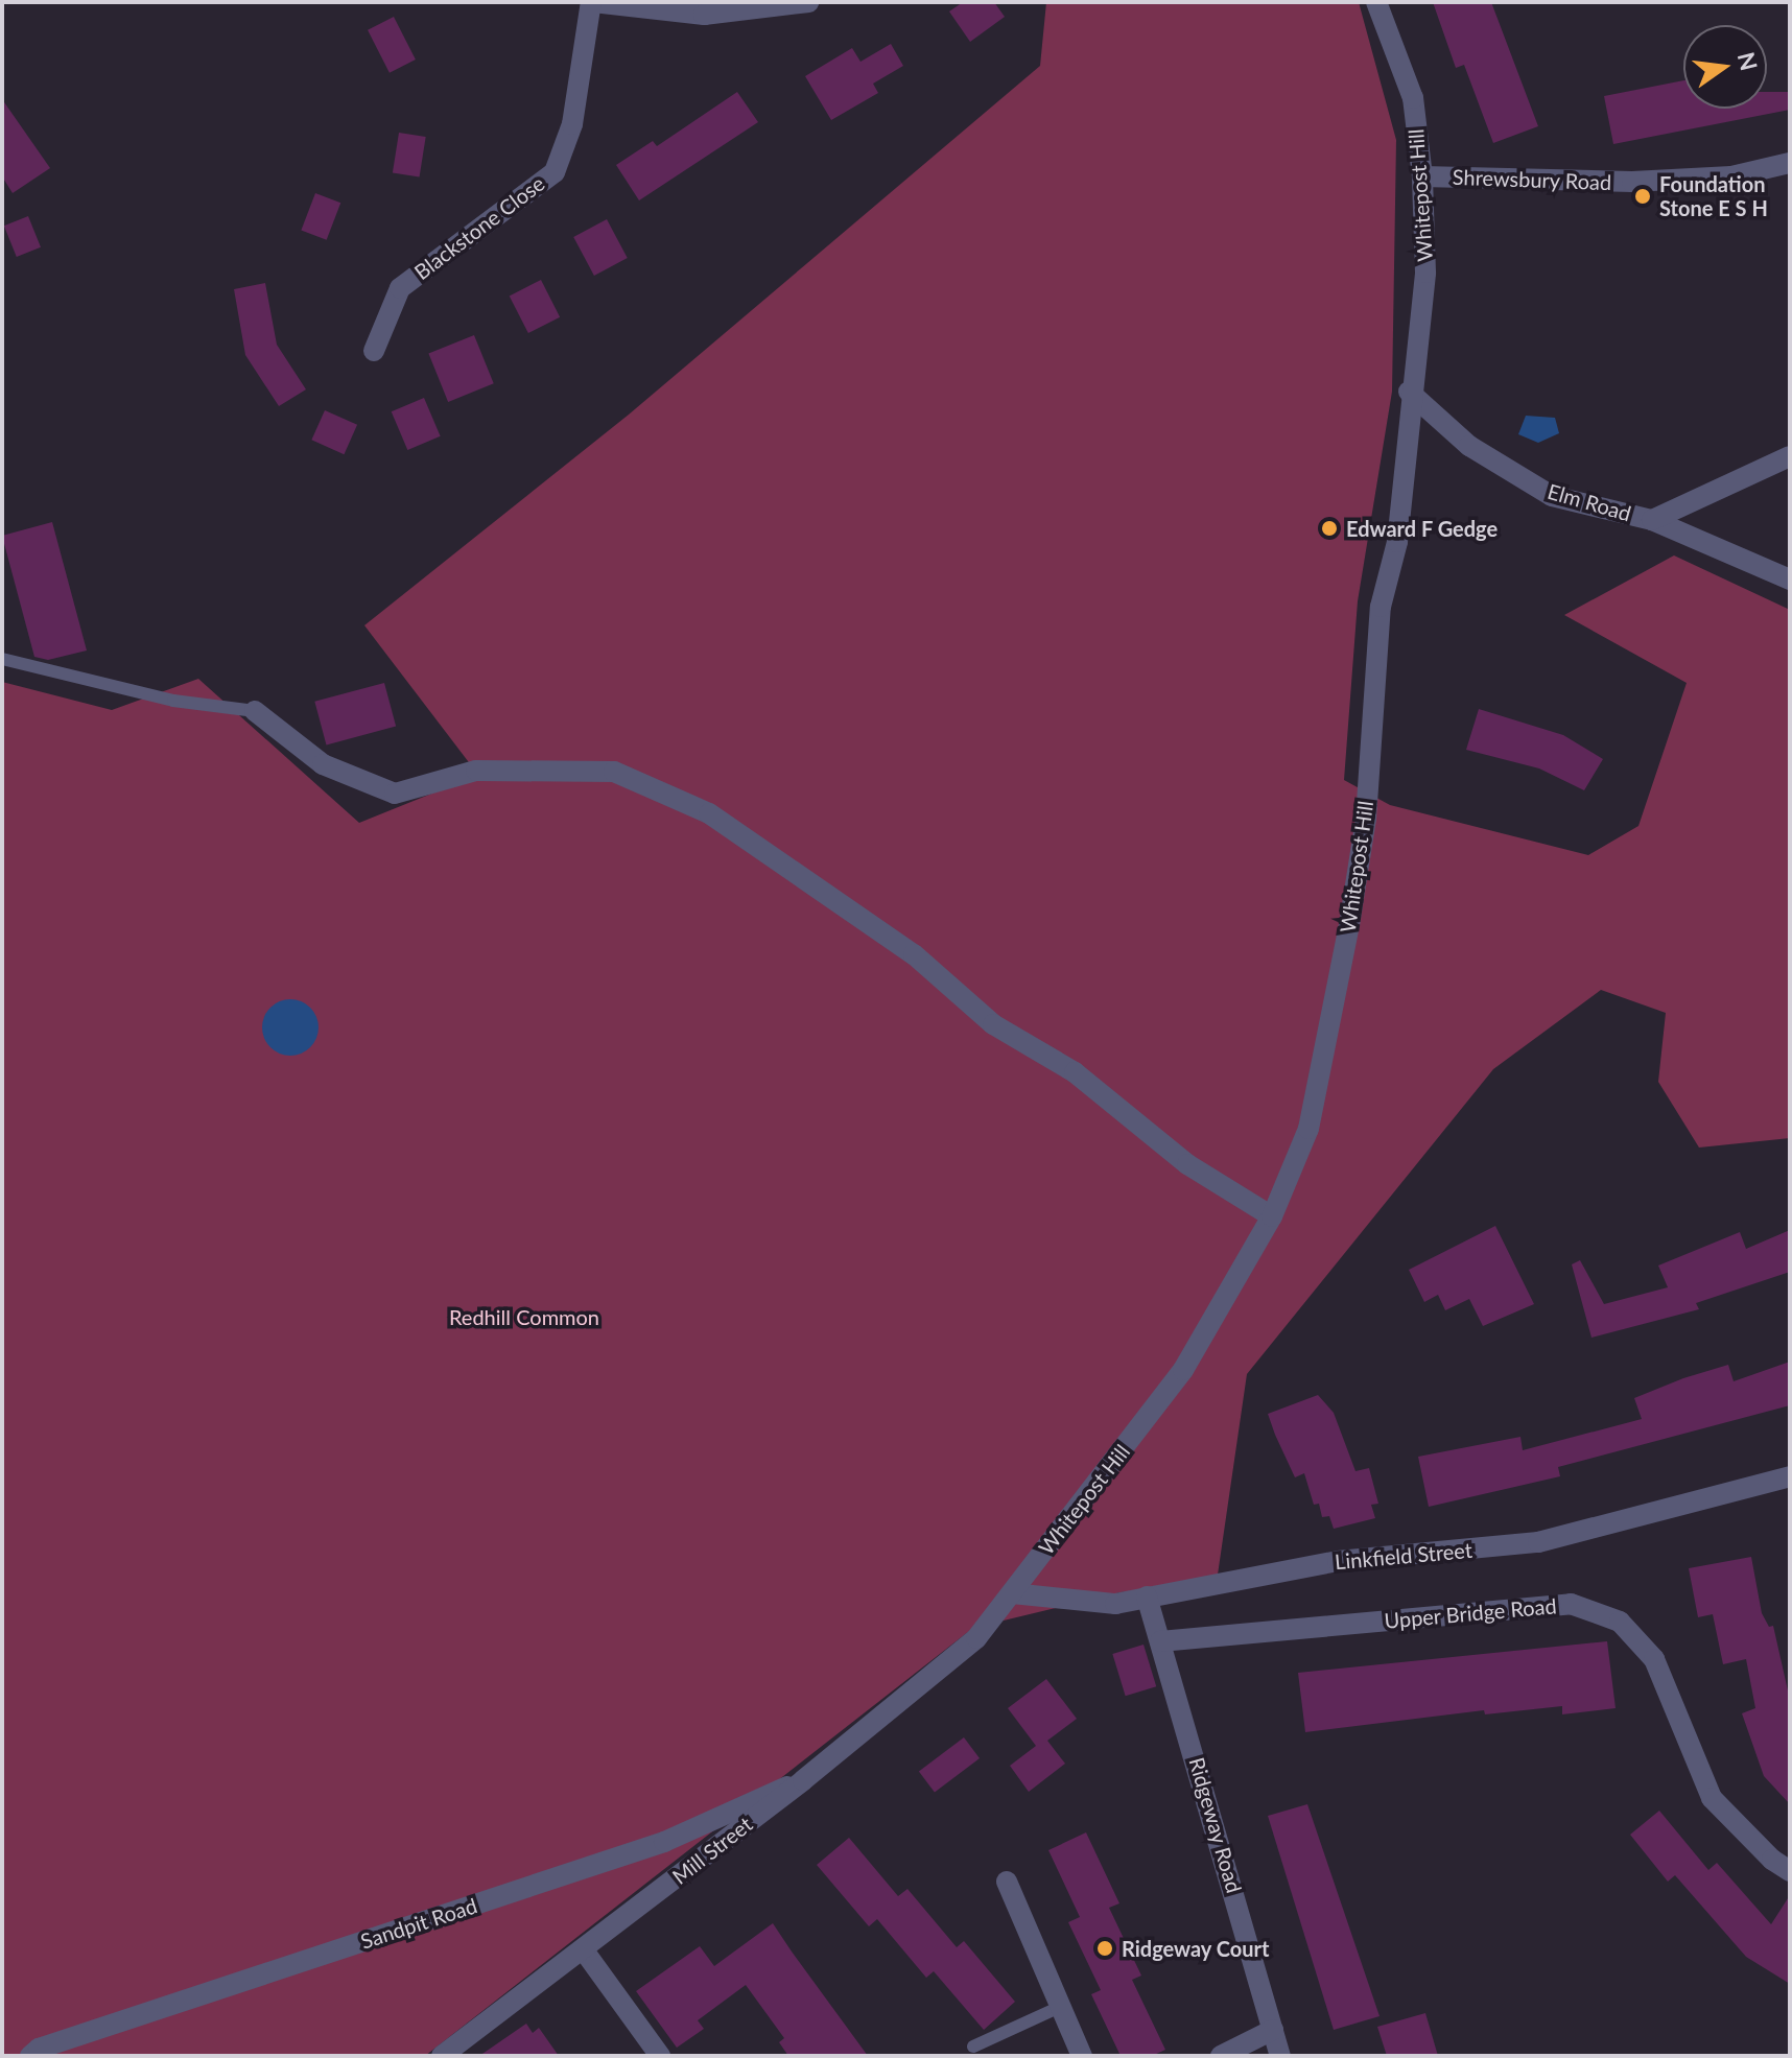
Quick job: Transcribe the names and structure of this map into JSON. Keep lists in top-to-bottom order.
{
  "streets": {
    "street": [
      "Shrewsbury Road",
      "Whitepost Hill",
      "Blackstone Close",
      "Elm Road",
      "Linkfield Street",
      "Upper Bridge Road",
      "Ridgeway Road",
      "Mill Street",
      "Sandpit Road"
    ]
  },
  "crossings": [
    ["Shrewsbury Road", "Whitepost Hill"],
    ["Whitepost Hill", "Elm Road"],
    ["Whitepost Hill", "Linkfield Street"],
    ["Whitepost Hill", "Mill Street"],
    ["Linkfield Street", "Ridgeway Road"],
    ["Upper Bridge Road", "Ridgeway Road"],
    ["Mill Street", "Sandpit Road"]
  ],
  "parks": ["Redhill Common"],
  "places": ["Foundation Stone E S H", "Edward F Gedge", "Ridgeway Court"],
  "north": "right"
}
